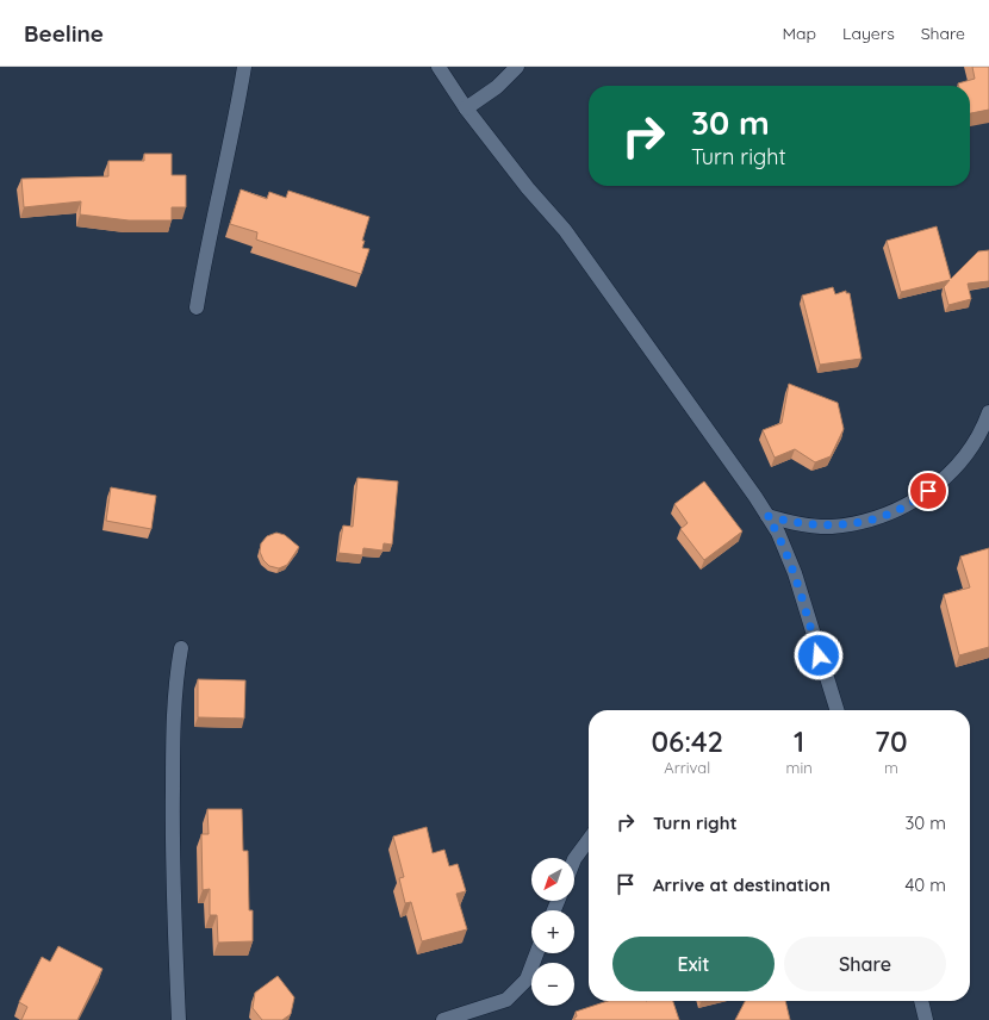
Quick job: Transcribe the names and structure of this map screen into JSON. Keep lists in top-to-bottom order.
{
  "north": "bottom left",
  "page": {
    "header": "Beeline",
    "nav": ["Map", "Layers", "Share"],
    "turn": ["30 m", "Turn right"],
    "eta": [
      "06:42",
      "Arrival",
      "1",
      "min",
      "70",
      "m"
    ],
    "list": [
      {
        "name": "Turn right",
        "value": "30 m"
      },
      {
        "name": "Arrive at destination",
        "value": "40 m"
      }
    ],
    "map_buttons": ["+", "−"],
    "buttons": ["Exit", "Share"]
  }
}
